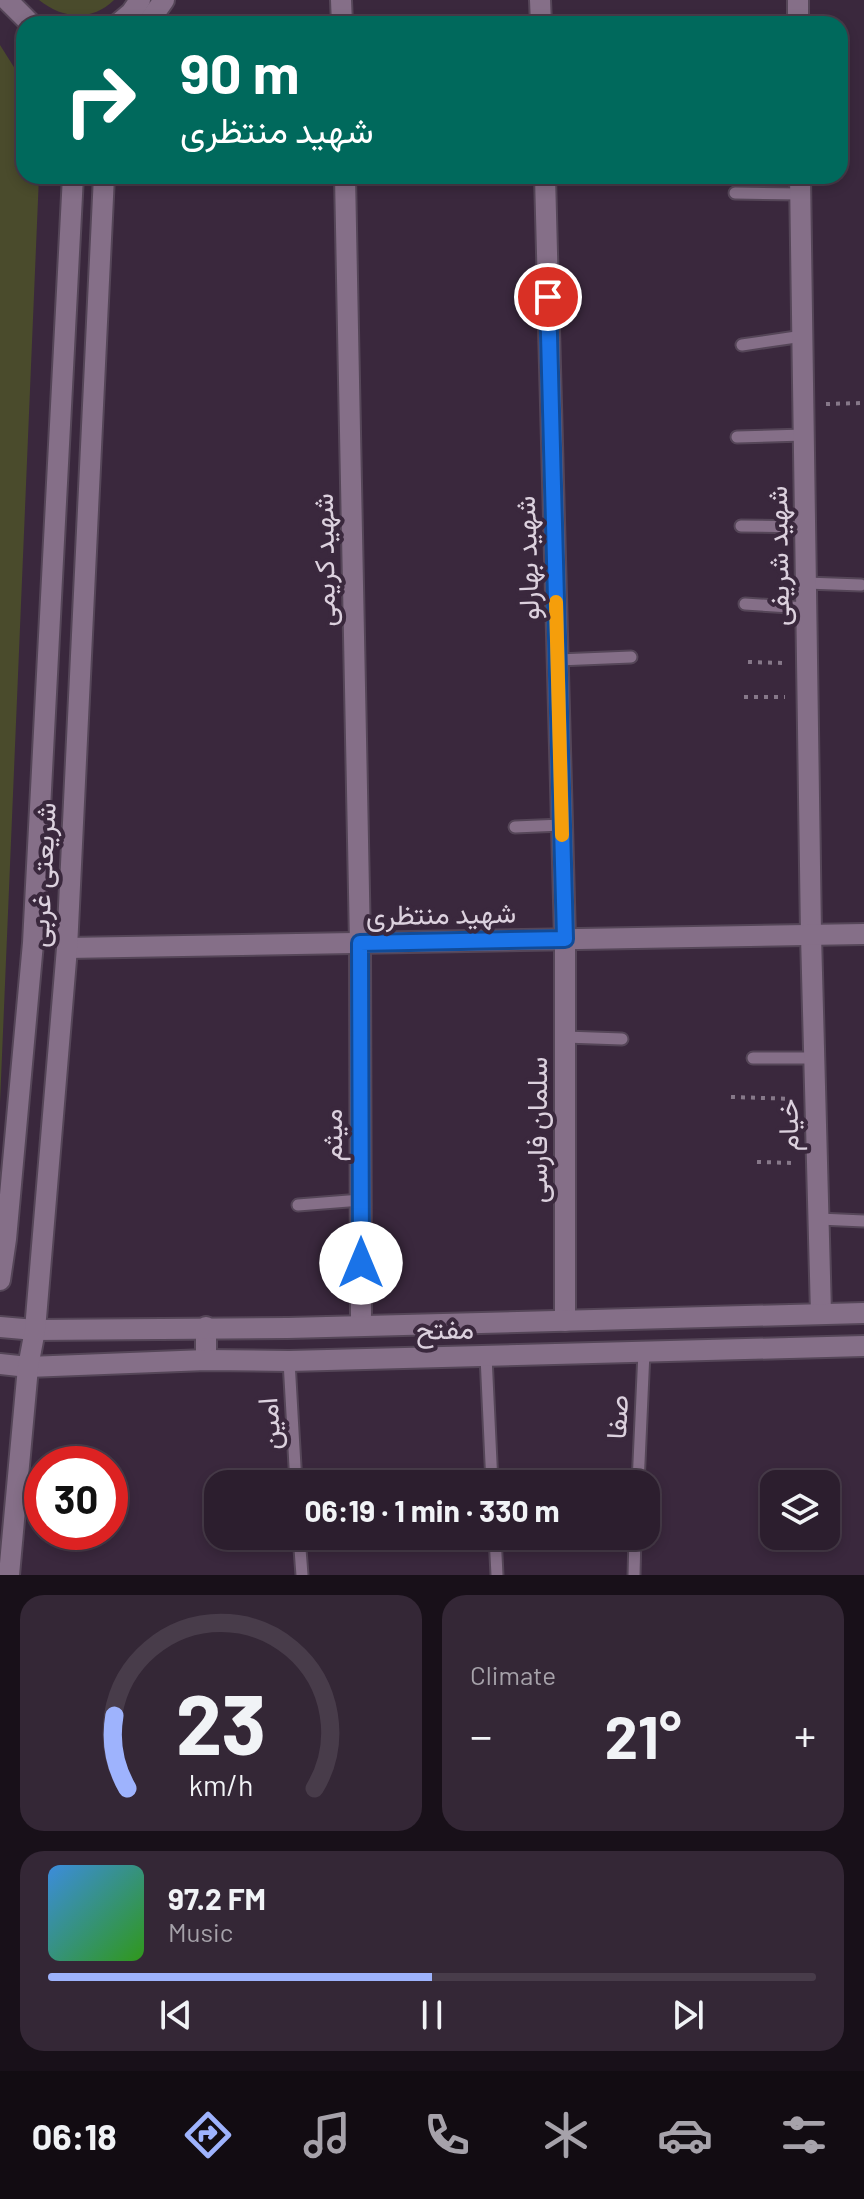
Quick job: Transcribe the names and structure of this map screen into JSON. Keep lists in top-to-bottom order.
{
  "streets": {
    "street": [
      "شهید شریفی",
      "شهید بهارلو",
      "شهید کریمی",
      "شریعتی غربی",
      "شهید منتظری",
      "خیام",
      "سلمان فارسی",
      "میثم",
      "مفتح"
    ],
    "lane": ["صفا", "امین"]
  },
  "crossings": [
    ["شهید شریفی", "شهید منتظری"],
    ["شهید شریفی", "خیام"],
    ["شهید بهارلو", "شهید منتظری"],
    ["شهید بهارلو", "سلمان فارسی"],
    ["شهید کریمی", "شهید منتظری"],
    ["شهید کریمی", "میثم"],
    ["شریعتی غربی", "شهید منتظری"],
    ["شریعتی غربی", "مفتح"],
    ["شهید منتظری", "خیام"],
    ["شهید منتظری", "سلمان فارسی"],
    ["شهید منتظری", "میثم"],
    ["خیام", "مفتح"],
    ["سلمان فارسی", "مفتح"],
    ["میثم", "مفتح"],
    ["مفتح", "صفا"],
    ["مفتح", "امین"]
  ],
  "page": {
    "turn": ["90 m", "شهید منتظری"],
    "limit": "30",
    "trip": "06:19 · 1 min · 330 m",
    "tile": "Climate",
    "heat": ["−", "21°", "+"],
    "song": ["97.2 FM", "Music"],
    "tabs": "06:18",
    "gauge": ["23", "km/h"]
  }
}
